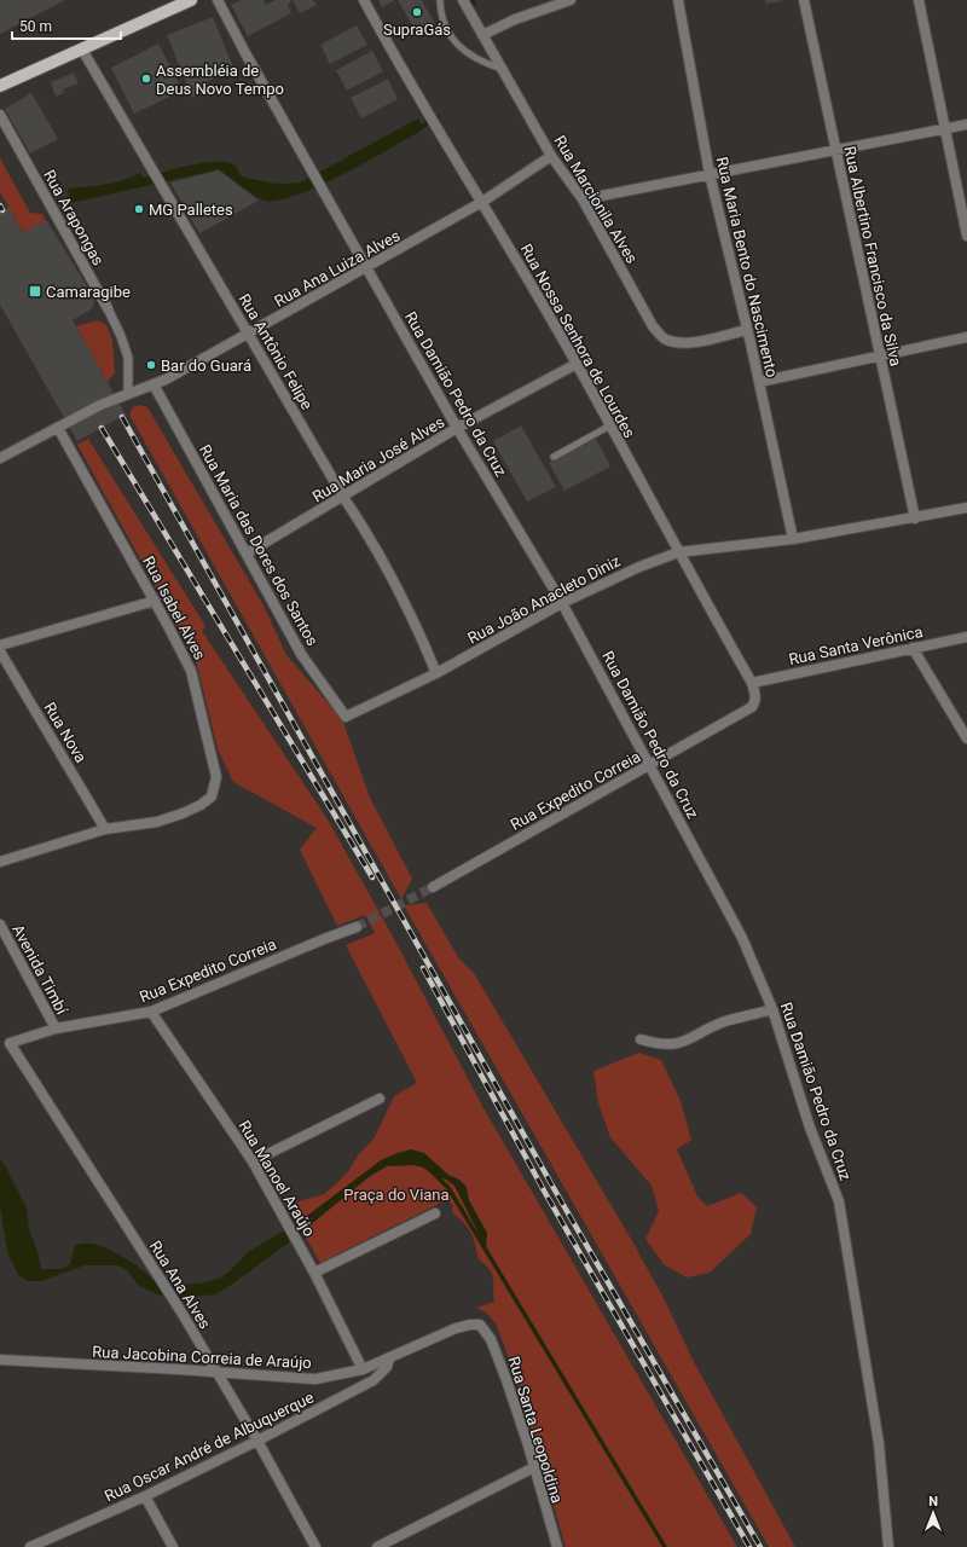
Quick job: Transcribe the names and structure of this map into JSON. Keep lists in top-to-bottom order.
{
  "streets": {
    "street": [
      "Rua Marcionila Alves",
      "Rua Arapongas",
      "Rua Albertino Francisco da Silva",
      "Rua Maria Bento do Nascimento",
      "Rua Ana Luiza Alves",
      "Rua Nossa Senhora de Lourdes",
      "Rua Antônio Felipe",
      "Rua Damião Pedro da Cruz",
      "Rua Maria José Alves",
      "Rua Maria das Dores dos Santos",
      "Rua João Anacleto Diniz",
      "Rua Isabel Alves",
      "Rua Santa Verônica",
      "Rua Nova",
      "Rua Expedito Correia",
      "Avenida Timbí",
      "Rua Manoel Araújo",
      "Rua Ana Alves",
      "Rua Jacobina Correia de Araújo",
      "Rua Santa Leopoldina",
      "Rua Oscar André de Albuquerque"
    ]
  },
  "crossings": [
    ["Rua Marcionila Alves", "Rua Maria Bento do Nascimento"],
    ["Rua Marcionila Alves", "Rua Ana Luiza Alves"],
    ["Rua Arapongas", "Rua Ana Luiza Alves"],
    ["Rua Albertino Francisco da Silva", "Rua João Anacleto Diniz"],
    ["Rua Maria Bento do Nascimento", "Rua João Anacleto Diniz"],
    ["Rua Ana Luiza Alves", "Rua Nossa Senhora de Lourdes"],
    ["Rua Ana Luiza Alves", "Rua Antônio Felipe"],
    ["Rua Ana Luiza Alves", "Rua Damião Pedro da Cruz"],
    ["Rua Ana Luiza Alves", "Rua Maria das Dores dos Santos"],
    ["Rua Ana Luiza Alves", "Rua Isabel Alves"],
    ["Rua Nossa Senhora de Lourdes", "Rua Maria José Alves"],
    ["Rua Nossa Senhora de Lourdes", "Rua João Anacleto Diniz"],
    ["Rua Nossa Senhora de Lourdes", "Rua Santa Verônica"],
    ["Rua Nossa Senhora de Lourdes", "Rua Expedito Correia"],
    ["Rua Antônio Felipe", "Rua Maria José Alves"],
    ["Rua Antônio Felipe", "Rua João Anacleto Diniz"],
    ["Rua Damião Pedro da Cruz", "Rua Maria José Alves"],
    ["Rua Damião Pedro da Cruz", "Rua João Anacleto Diniz"],
    ["Rua Damião Pedro da Cruz", "Rua Expedito Correia"],
    ["Rua Maria José Alves", "Rua Maria das Dores dos Santos"],
    ["Rua Maria das Dores dos Santos", "Rua João Anacleto Diniz"],
    ["Rua Isabel Alves", "Rua Nova"],
    ["Rua Expedito Correia", "Avenida Timbí"],
    ["Rua Expedito Correia", "Rua Manoel Araújo"],
    ["Rua Expedito Correia", "Rua Ana Alves"],
    ["Rua Manoel Araújo", "Rua Jacobina Correia de Araújo"],
    ["Rua Ana Alves", "Rua Jacobina Correia de Araújo"],
    ["Rua Ana Alves", "Rua Oscar André de Albuquerque"],
    ["Rua Jacobina Correia de Araújo", "Rua Santa Leopoldina"],
    ["Rua Jacobina Correia de Araújo", "Rua Oscar André de Albuquerque"]
  ],
  "parks": ["Praça do Viana"],
  "places": {
    "other": [
      "SupraGás",
      "Assembléia de Deus Novo Tempo",
      "MG Palletes",
      "Bar do Guará"
    ],
    "transit": ["Camaragibe"]
  },
  "scale_bar": "50 m",
  "north": "top"
}
